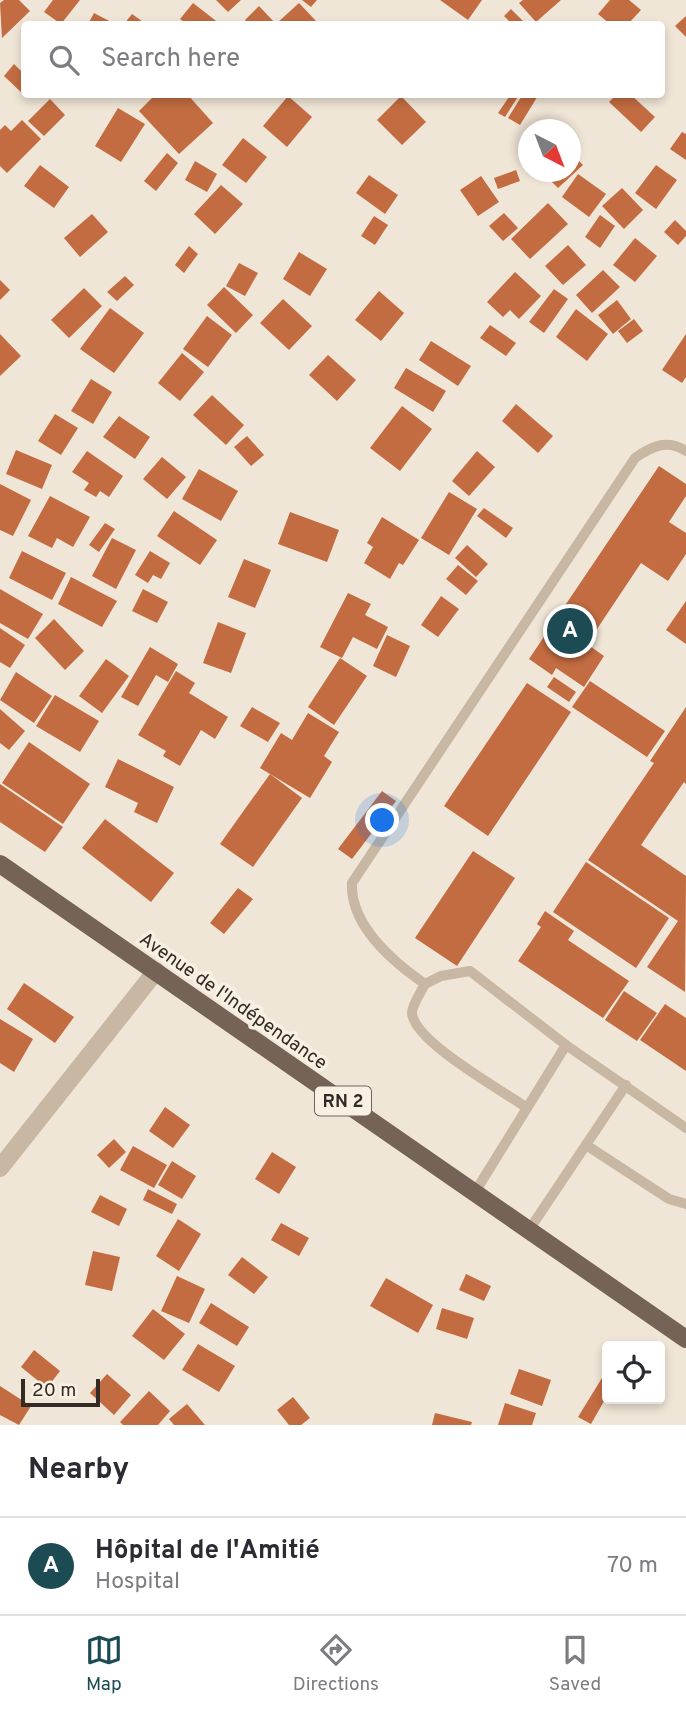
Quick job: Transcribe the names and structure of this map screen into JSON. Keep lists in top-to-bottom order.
{
  "streets": {
    "main road": ["Avenue de l'Indépendance", "RN 2"]
  },
  "scale_bar": "20 m",
  "north": "bottom right",
  "page": {
    "search": "Search here",
    "pins": "A",
    "scale": "20 m",
    "heading": "Nearby",
    "list": [
      {
        "mark": "A",
        "name": "Hôpital de l'Amitié",
        "note": "Hospital",
        "value": "70 m"
      }
    ],
    "nav": ["Map", "Directions", "Saved"]
  }
}
